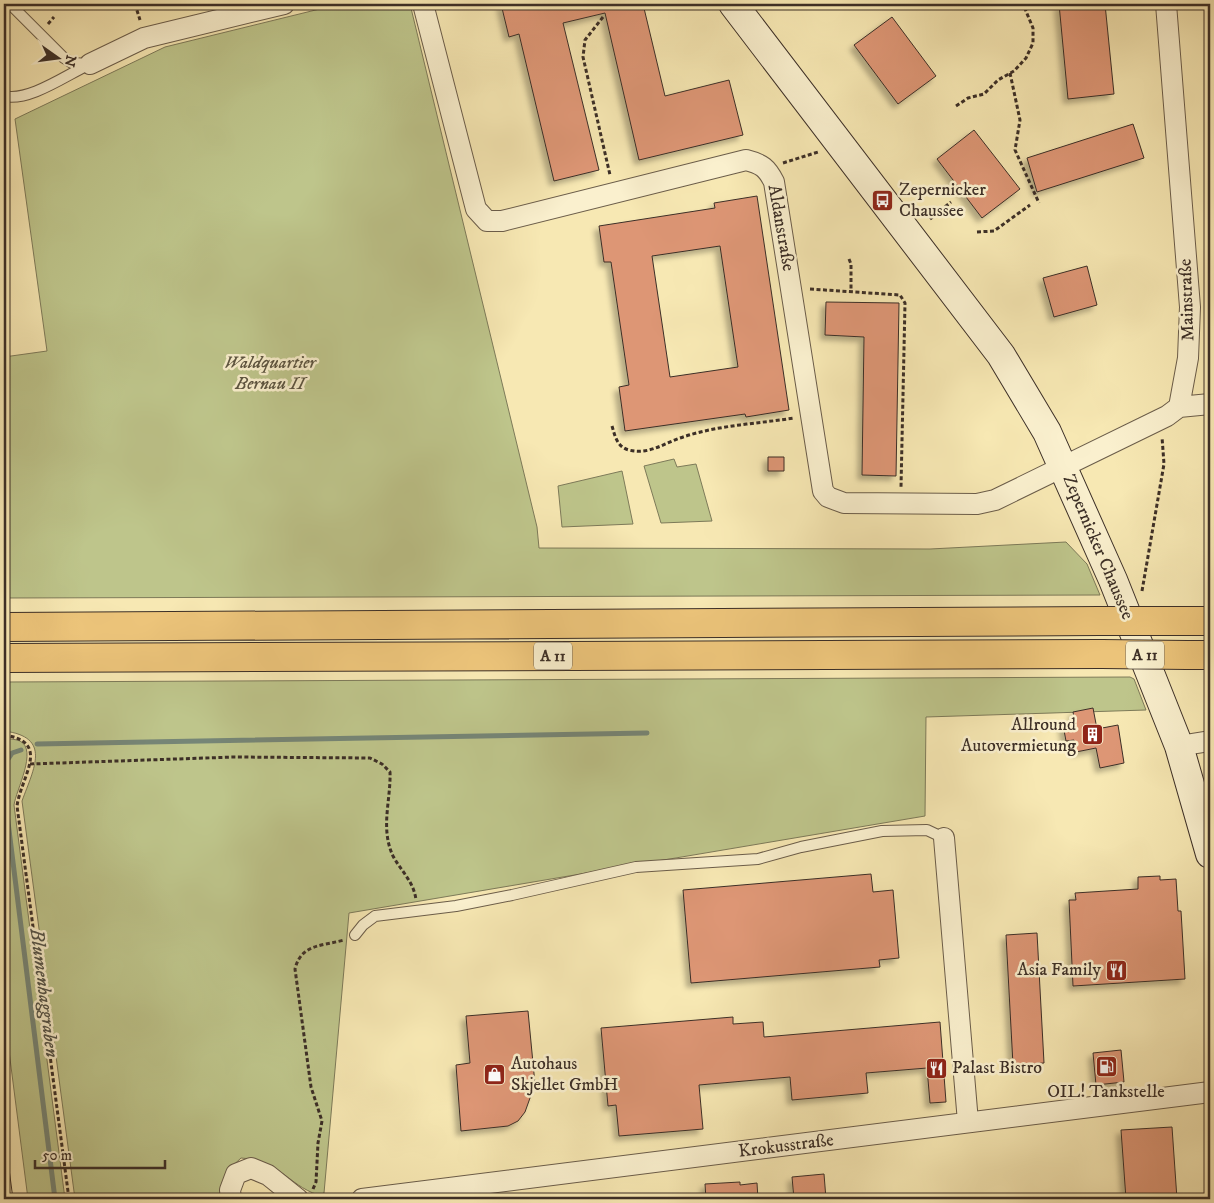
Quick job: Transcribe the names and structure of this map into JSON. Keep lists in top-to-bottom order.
{
  "streets": {
    "highway": ["A 11"],
    "main road": ["Zepernicker Chaussee"],
    "street": ["Aldanstraße", "Mainstraße", "Krokusstraße"]
  },
  "crossings": [
    ["Aldanstraße", "Zepernicker Chaussee"]
  ],
  "water": ["Blumenhaggraben"],
  "parks": ["Waldquartier Bernau II"],
  "places": {
    "bus stop": ["Zepernicker Chaussee"],
    "building": ["Allround Autovermietung"],
    "restaurant": ["Asia Family", "Palast Bistro"],
    "fuel station": ["OIL! Tankstelle"],
    "shop": ["Autohaus Skjellet GmbH"]
  },
  "scale_bar": "50 m",
  "north": "right"
}
